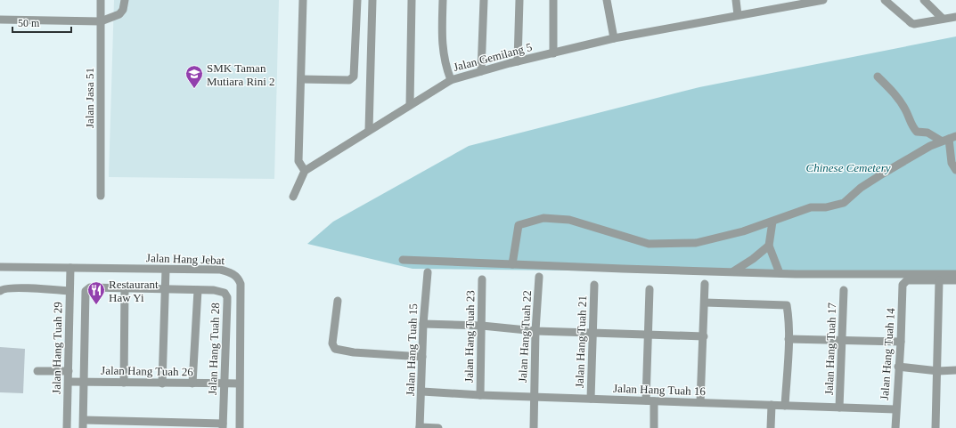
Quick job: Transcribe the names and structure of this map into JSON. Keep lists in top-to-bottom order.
{
  "streets": {
    "street": [
      "Jalan Gemilang 5",
      "Jalan Jasa 51",
      "Jalan Hang Jebat",
      "Jalan Hang Tuah 23",
      "Jalan Hang Tuah 22",
      "Jalan Hang Tuah 21",
      "Jalan Hang Tuah 29",
      "Jalan Hang Tuah 28",
      "Jalan Hang Tuah 17",
      "Jalan Hang Tuah 15",
      "Jalan Hang Tuah 14",
      "Jalan Hang Tuah 26",
      "Jalan Hang Tuah 16"
    ]
  },
  "crossings": [
    ["Jalan Hang Jebat", "Jalan Hang Tuah 29"],
    ["Jalan Hang Jebat", "Jalan Hang Tuah 26"],
    ["Jalan Hang Tuah 23", "Jalan Hang Tuah 16"],
    ["Jalan Hang Tuah 22", "Jalan Hang Tuah 16"],
    ["Jalan Hang Tuah 21", "Jalan Hang Tuah 16"],
    ["Jalan Hang Tuah 29", "Jalan Hang Tuah 26"],
    ["Jalan Hang Tuah 28", "Jalan Hang Tuah 26"],
    ["Jalan Hang Tuah 17", "Jalan Hang Tuah 16"],
    ["Jalan Hang Tuah 15", "Jalan Hang Tuah 16"],
    ["Jalan Hang Tuah 14", "Jalan Hang Tuah 16"]
  ],
  "parks": ["Chinese Cemetery"],
  "places": {
    "school or university": ["SMK Taman Mutiara Rini 2"],
    "restaurant": ["Restaurant Haw Yi"]
  },
  "scale_bar": "50 m"
}
